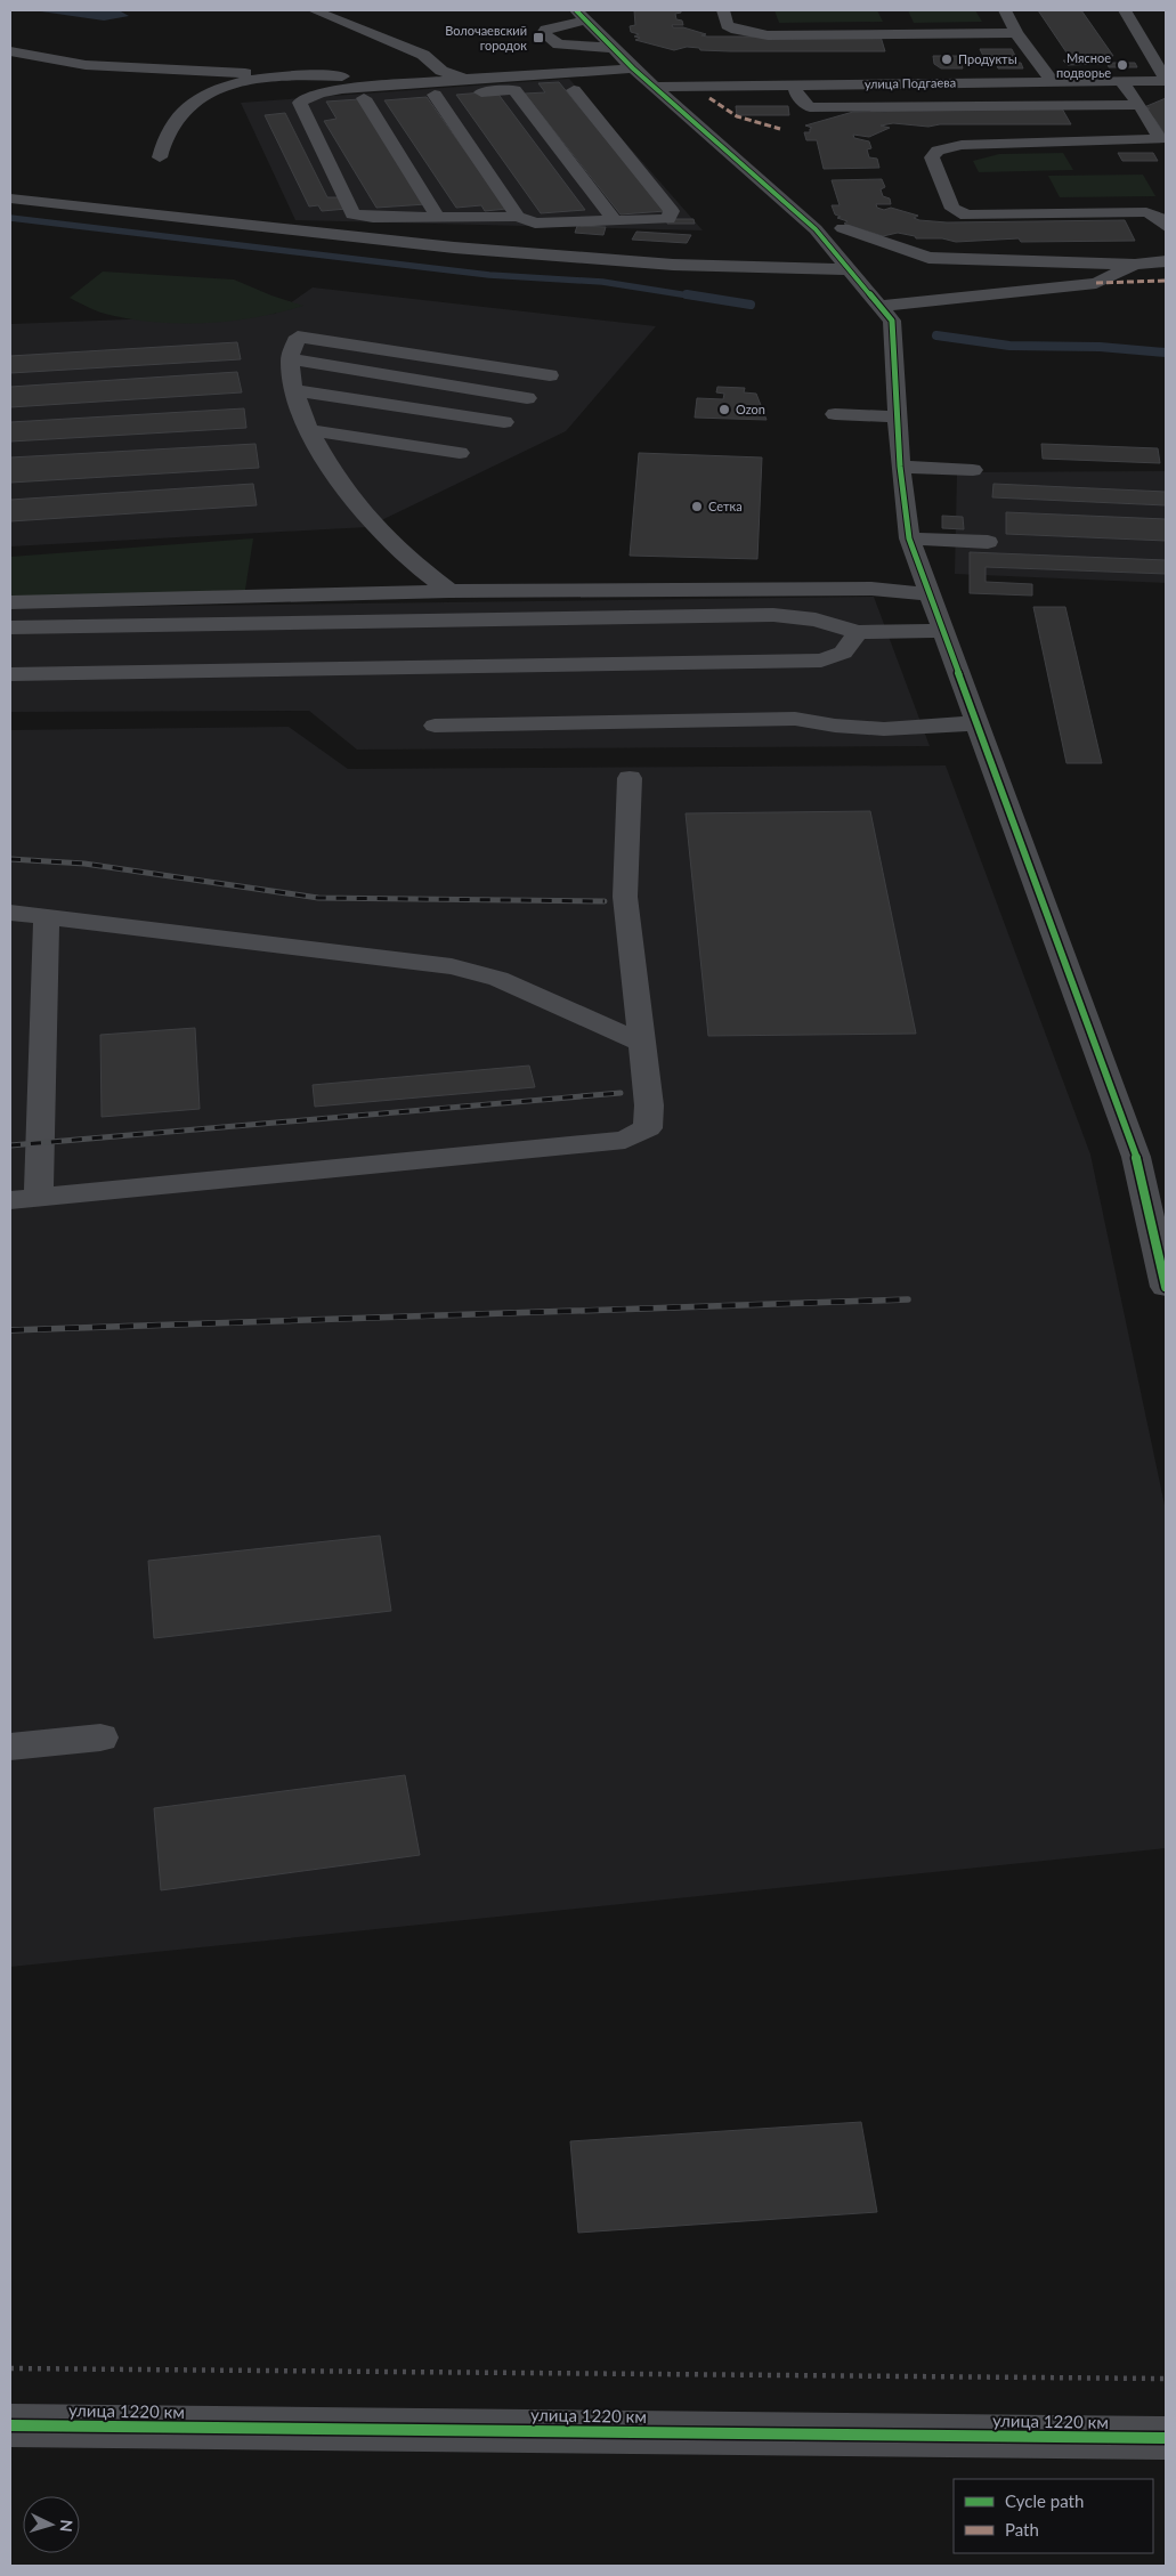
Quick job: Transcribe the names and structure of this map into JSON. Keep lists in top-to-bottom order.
{
  "streets": {
    "street": ["улица Подгаева", "улица 1220 км"]
  },
  "places": {
    "transit": ["Волочаевский городок"],
    "other": [
      "Продукты",
      "Мясное подворье",
      "Ozon",
      "Сетка"
    ]
  },
  "legend": ["Cycle path", "Path"],
  "north": "right"
}
